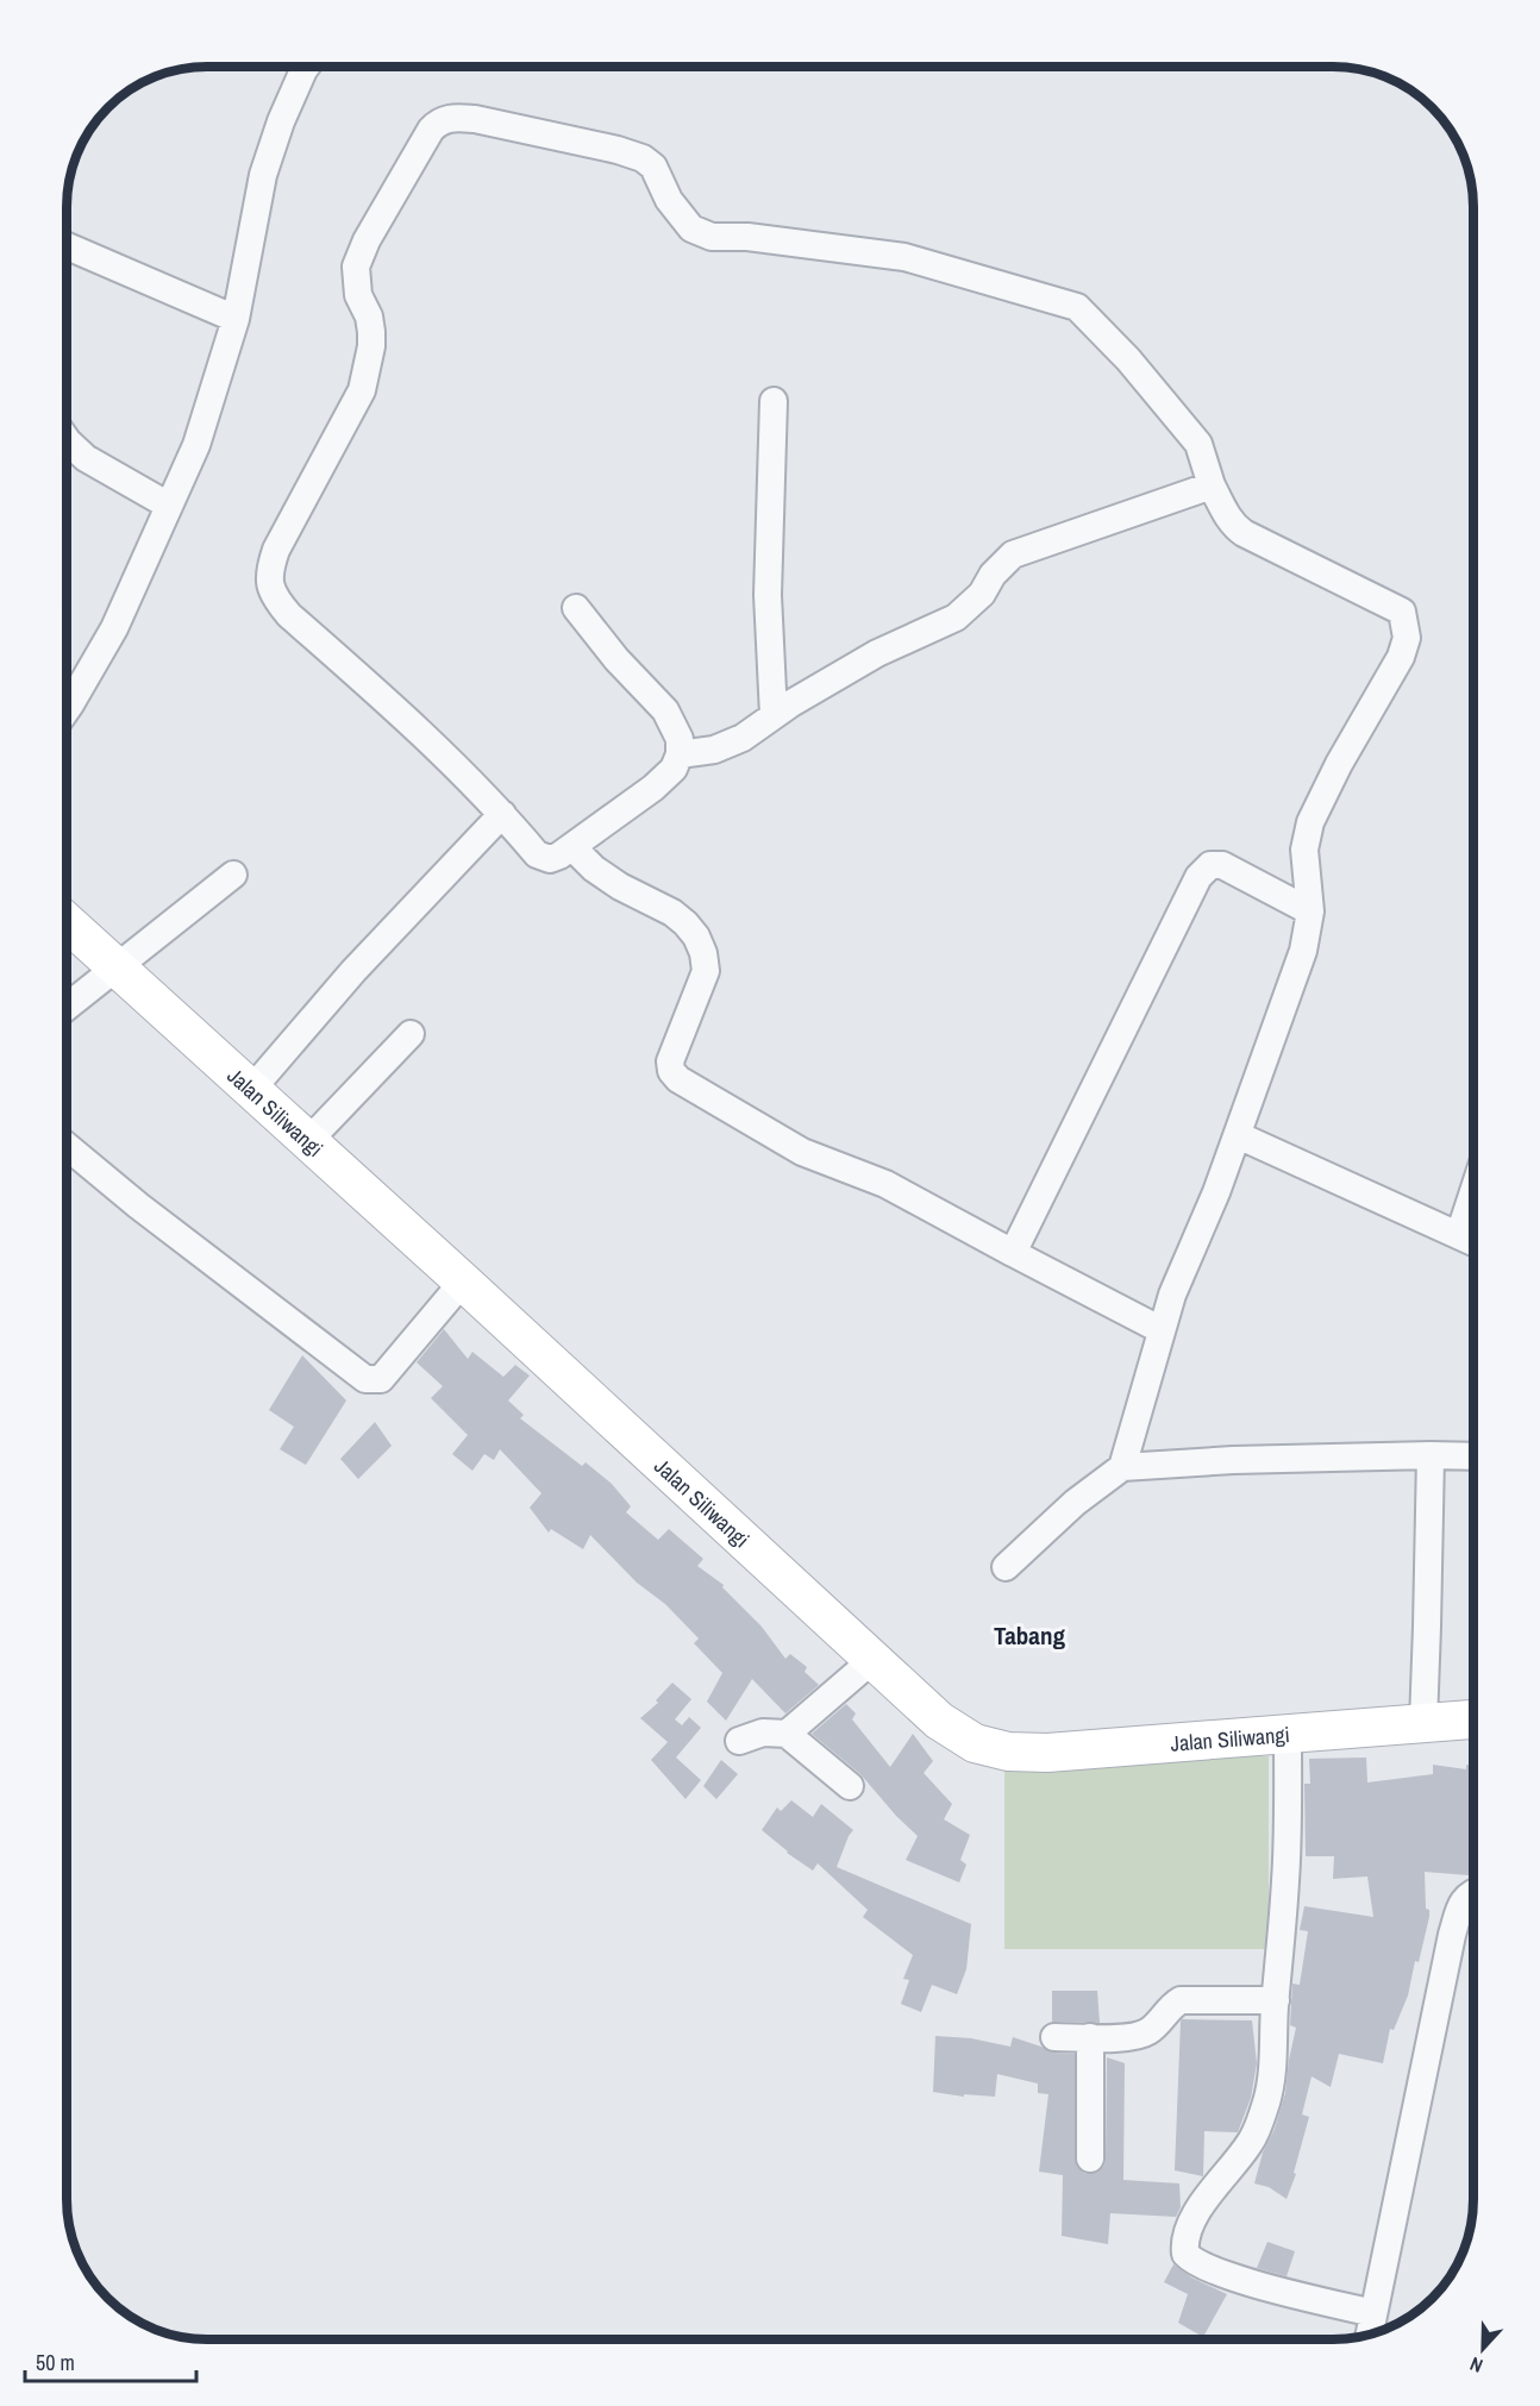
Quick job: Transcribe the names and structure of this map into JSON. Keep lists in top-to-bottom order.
{
  "streets": {
    "main road": ["Jalan Siliwangi"]
  },
  "districts": ["Tabang"],
  "scale_bar": "50 m",
  "north": "bottom"
}
